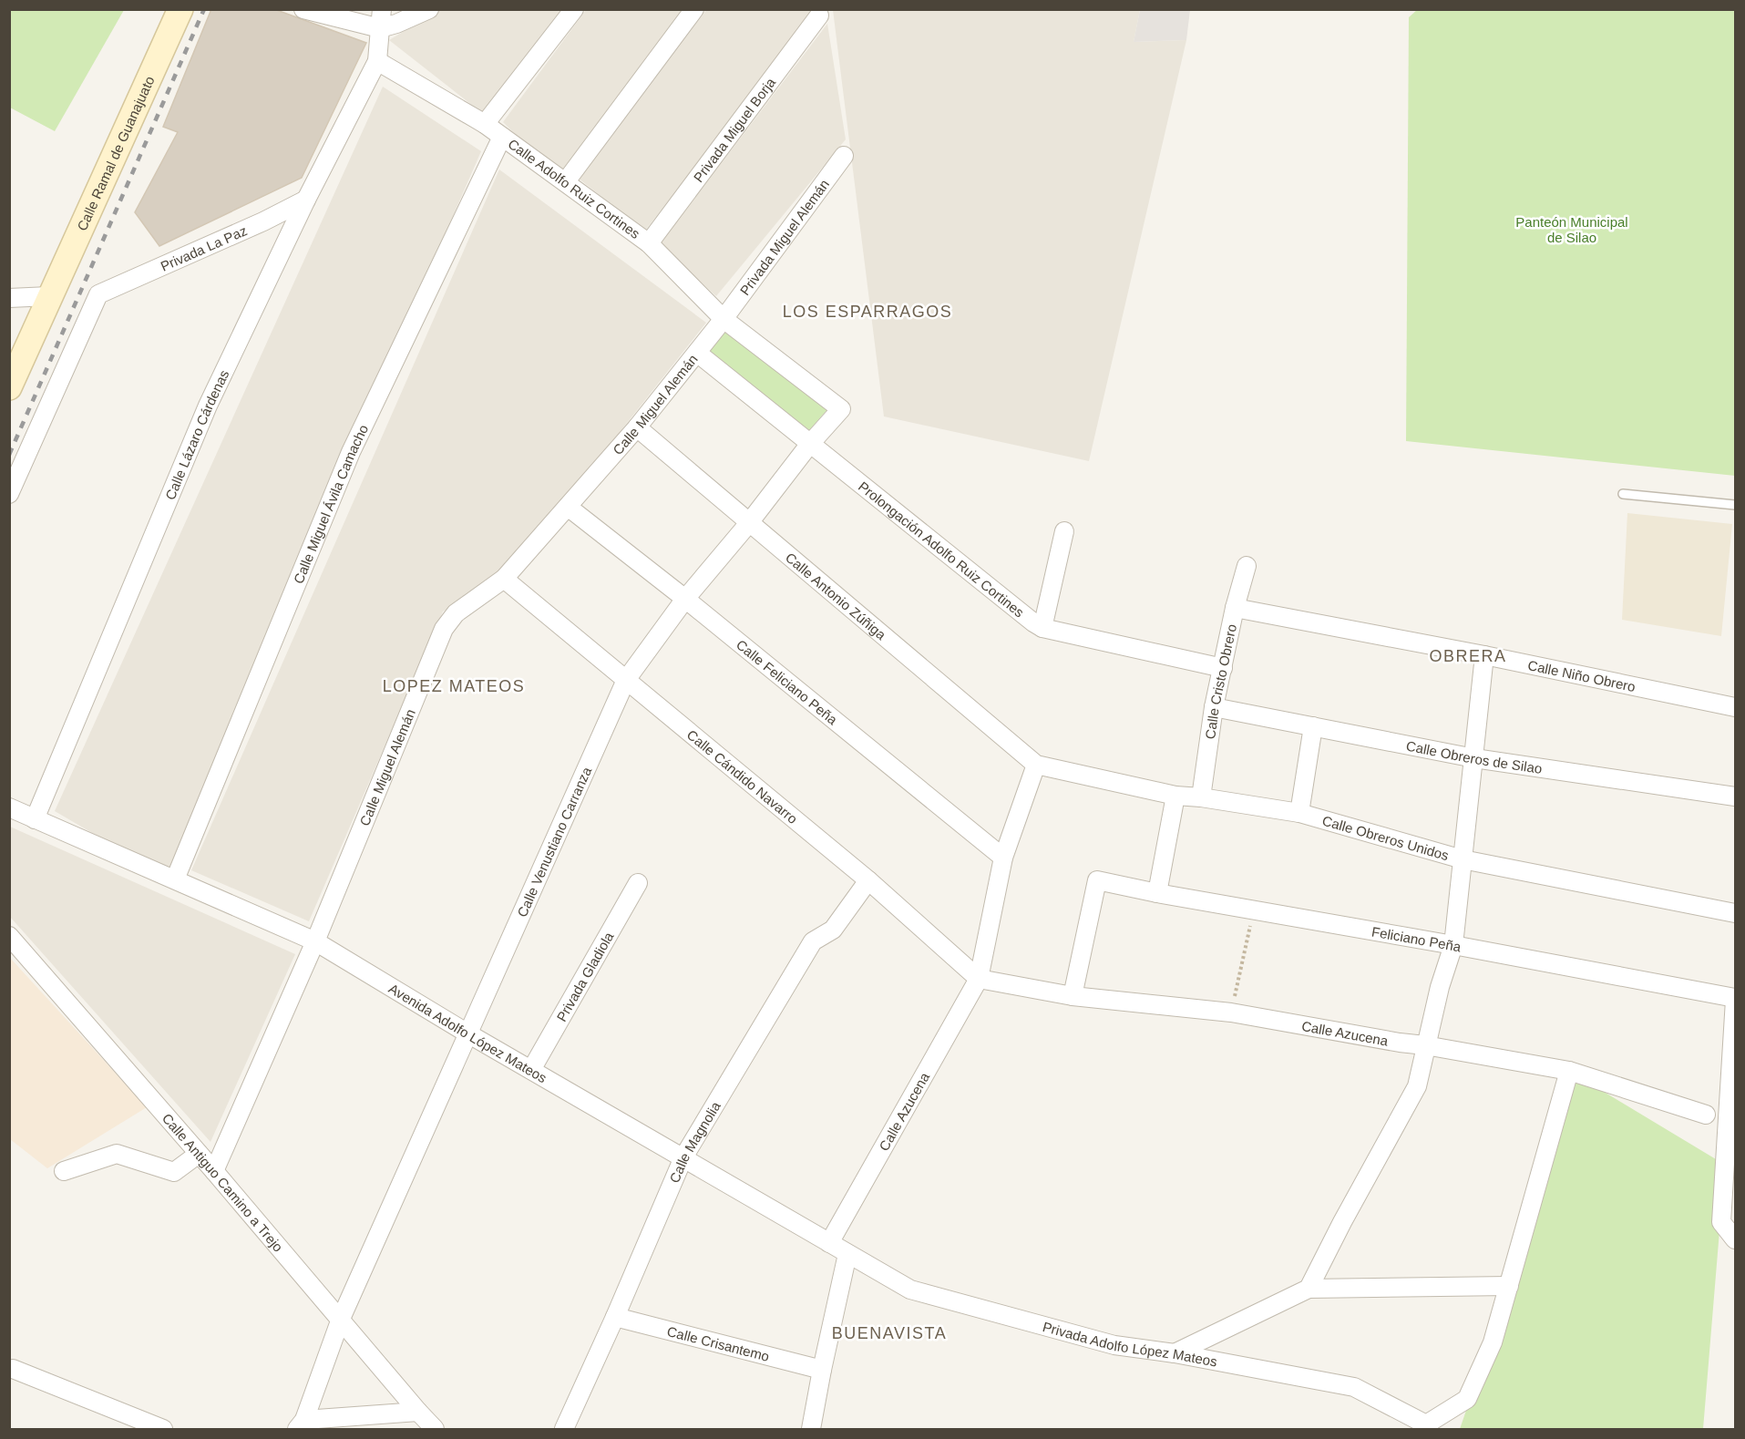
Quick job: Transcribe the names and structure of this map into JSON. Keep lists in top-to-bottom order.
{
  "streets": {
    "street": [
      "Privada Miguel Borja",
      "Calle Ramal de Guanajuato",
      "Calle Adolfo Ruiz Cortines",
      "Privada Miguel Alemán",
      "Privada La Paz",
      "Calle Miguel Alemán",
      "Calle Lázaro Cárdenas",
      "Calle Miguel Ávila Camacho",
      "Prolongación Adolfo Ruiz Cortines",
      "Calle Antonio Zúñiga",
      "Calle Niño Obrero",
      "Calle Cristo Obrero",
      "Calle Feliciano Peña",
      "Calle Obreros de Silao",
      "Calle Cándido Navarro",
      "Calle Obreros Unidos",
      "Calle Venustiano Carranza",
      "Feliciano Peña",
      "Privada Gladiola",
      "Avenida Adolfo López Mateos",
      "Calle Azucena",
      "Calle Magnolia",
      "Calle Antiguo Camino a Trejo",
      "Calle Crisantemo",
      "Privada Adolfo López Mateos"
    ]
  },
  "crossings": [
    ["Privada Miguel Borja", "Calle Adolfo Ruiz Cortines"],
    ["Calle Adolfo Ruiz Cortines", "Privada Miguel Alemán"],
    ["Calle Adolfo Ruiz Cortines", "Calle Miguel Alemán"],
    ["Calle Adolfo Ruiz Cortines", "Calle Lázaro Cárdenas"],
    ["Calle Adolfo Ruiz Cortines", "Calle Miguel Ávila Camacho"],
    ["Calle Adolfo Ruiz Cortines", "Calle Venustiano Carranza"],
    ["Privada Miguel Alemán", "Calle Miguel Alemán"],
    ["Privada La Paz", "Calle Lázaro Cárdenas"],
    ["Calle Miguel Alemán", "Prolongación Adolfo Ruiz Cortines"],
    ["Calle Miguel Alemán", "Calle Antonio Zúñiga"],
    ["Calle Miguel Alemán", "Calle Feliciano Peña"],
    ["Calle Miguel Alemán", "Calle Cándido Navarro"],
    ["Calle Miguel Alemán", "Avenida Adolfo López Mateos"],
    ["Calle Miguel Alemán", "Calle Antiguo Camino a Trejo"],
    ["Calle Lázaro Cárdenas", "Avenida Adolfo López Mateos"],
    ["Calle Miguel Ávila Camacho", "Avenida Adolfo López Mateos"],
    ["Prolongación Adolfo Ruiz Cortines", "Calle Cristo Obrero"],
    ["Prolongación Adolfo Ruiz Cortines", "Calle Venustiano Carranza"],
    ["Calle Antonio Zúñiga", "Calle Obreros Unidos"],
    ["Calle Antonio Zúñiga", "Calle Venustiano Carranza"],
    ["Calle Antonio Zúñiga", "Calle Azucena"],
    ["Calle Niño Obrero", "Calle Cristo Obrero"],
    ["Calle Cristo Obrero", "Calle Obreros de Silao"],
    ["Calle Cristo Obrero", "Calle Obreros Unidos"],
    ["Calle Feliciano Peña", "Calle Venustiano Carranza"],
    ["Calle Feliciano Peña", "Calle Azucena"],
    ["Calle Cándido Navarro", "Calle Venustiano Carranza"],
    ["Calle Cándido Navarro", "Calle Azucena"],
    ["Calle Cándido Navarro", "Calle Magnolia"],
    ["Calle Obreros Unidos", "Calle Azucena"],
    ["Calle Venustiano Carranza", "Avenida Adolfo López Mateos"],
    ["Calle Venustiano Carranza", "Calle Antiguo Camino a Trejo"],
    ["Feliciano Peña", "Calle Azucena"],
    ["Privada Gladiola", "Avenida Adolfo López Mateos"],
    ["Avenida Adolfo López Mateos", "Calle Azucena"],
    ["Avenida Adolfo López Mateos", "Calle Magnolia"],
    ["Avenida Adolfo López Mateos", "Privada Adolfo López Mateos"],
    ["Calle Magnolia", "Calle Crisantemo"]
  ],
  "districts": [
    "LOS ESPARRAGOS",
    "OBRERA",
    "LOPEZ MATEOS",
    "BUENAVISTA"
  ],
  "parks": ["Panteón Municipal de Silao"]
}
